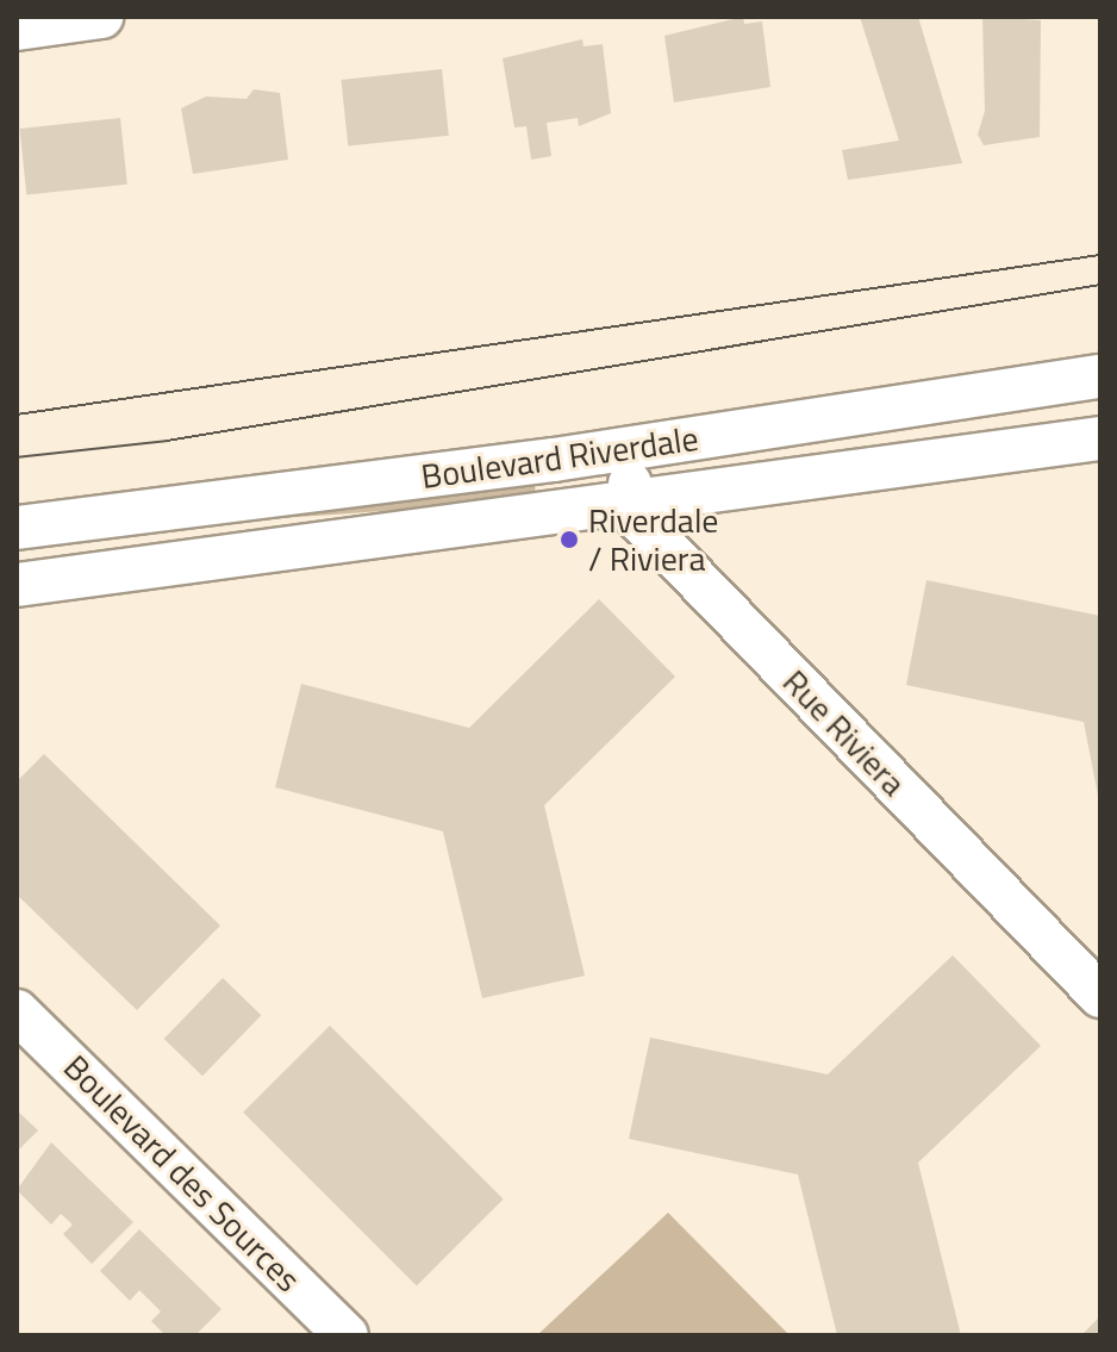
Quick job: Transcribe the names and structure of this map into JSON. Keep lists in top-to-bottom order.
{
  "streets": {
    "street": ["Boulevard Riverdale", "Rue Riviera", "Boulevard des Sources"]
  },
  "crossings": [
    ["Boulevard Riverdale", "Rue Riviera"]
  ],
  "places": ["Riverdale / Riviera"]
}
